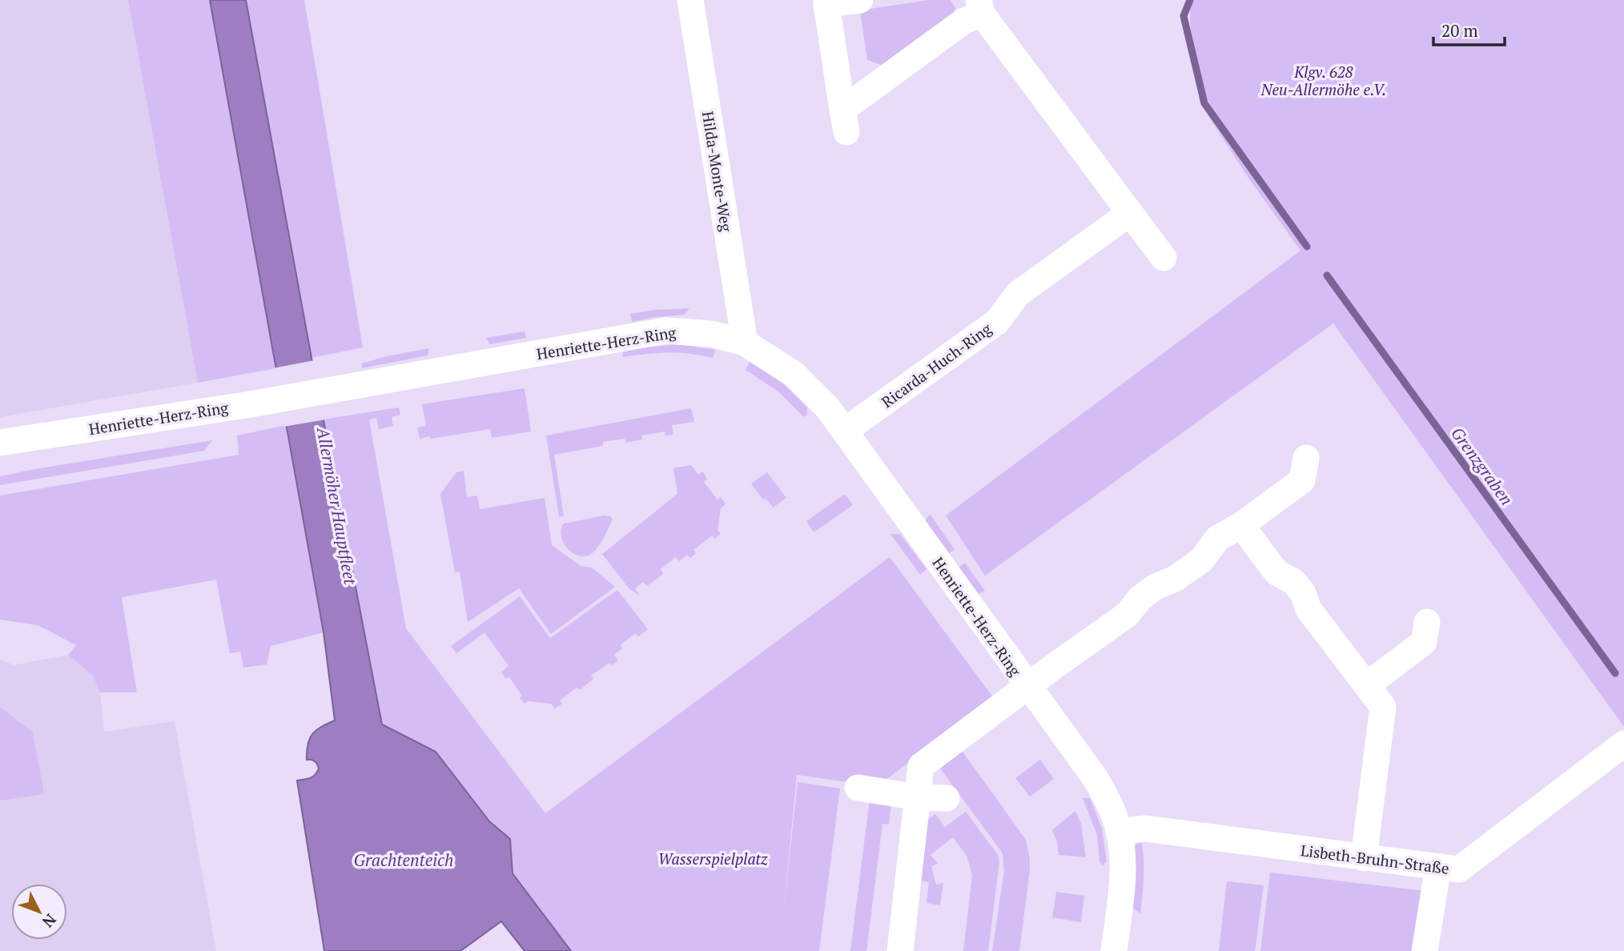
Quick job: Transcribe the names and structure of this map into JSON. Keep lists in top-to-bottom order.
{
  "streets": {
    "street": [
      "Hilda-Monte-Weg",
      "Henriette-Herz-Ring",
      "Ricarda-Huch-Ring",
      "Lisbeth-Bruhn-Straße"
    ]
  },
  "crossings": [
    ["Hilda-Monte-Weg", "Henriette-Herz-Ring"],
    ["Henriette-Herz-Ring", "Ricarda-Huch-Ring"],
    ["Henriette-Herz-Ring", "Lisbeth-Bruhn-Straße"]
  ],
  "water": ["Grenzgraben", "Allermöher Hauptfleet", "Grachtenteich"],
  "parks": ["Klgv. 628 Neu-Allermöhe e.V.", "Wasserspielplatz"],
  "scale_bar": "20 m",
  "north": "bottom right"
}
